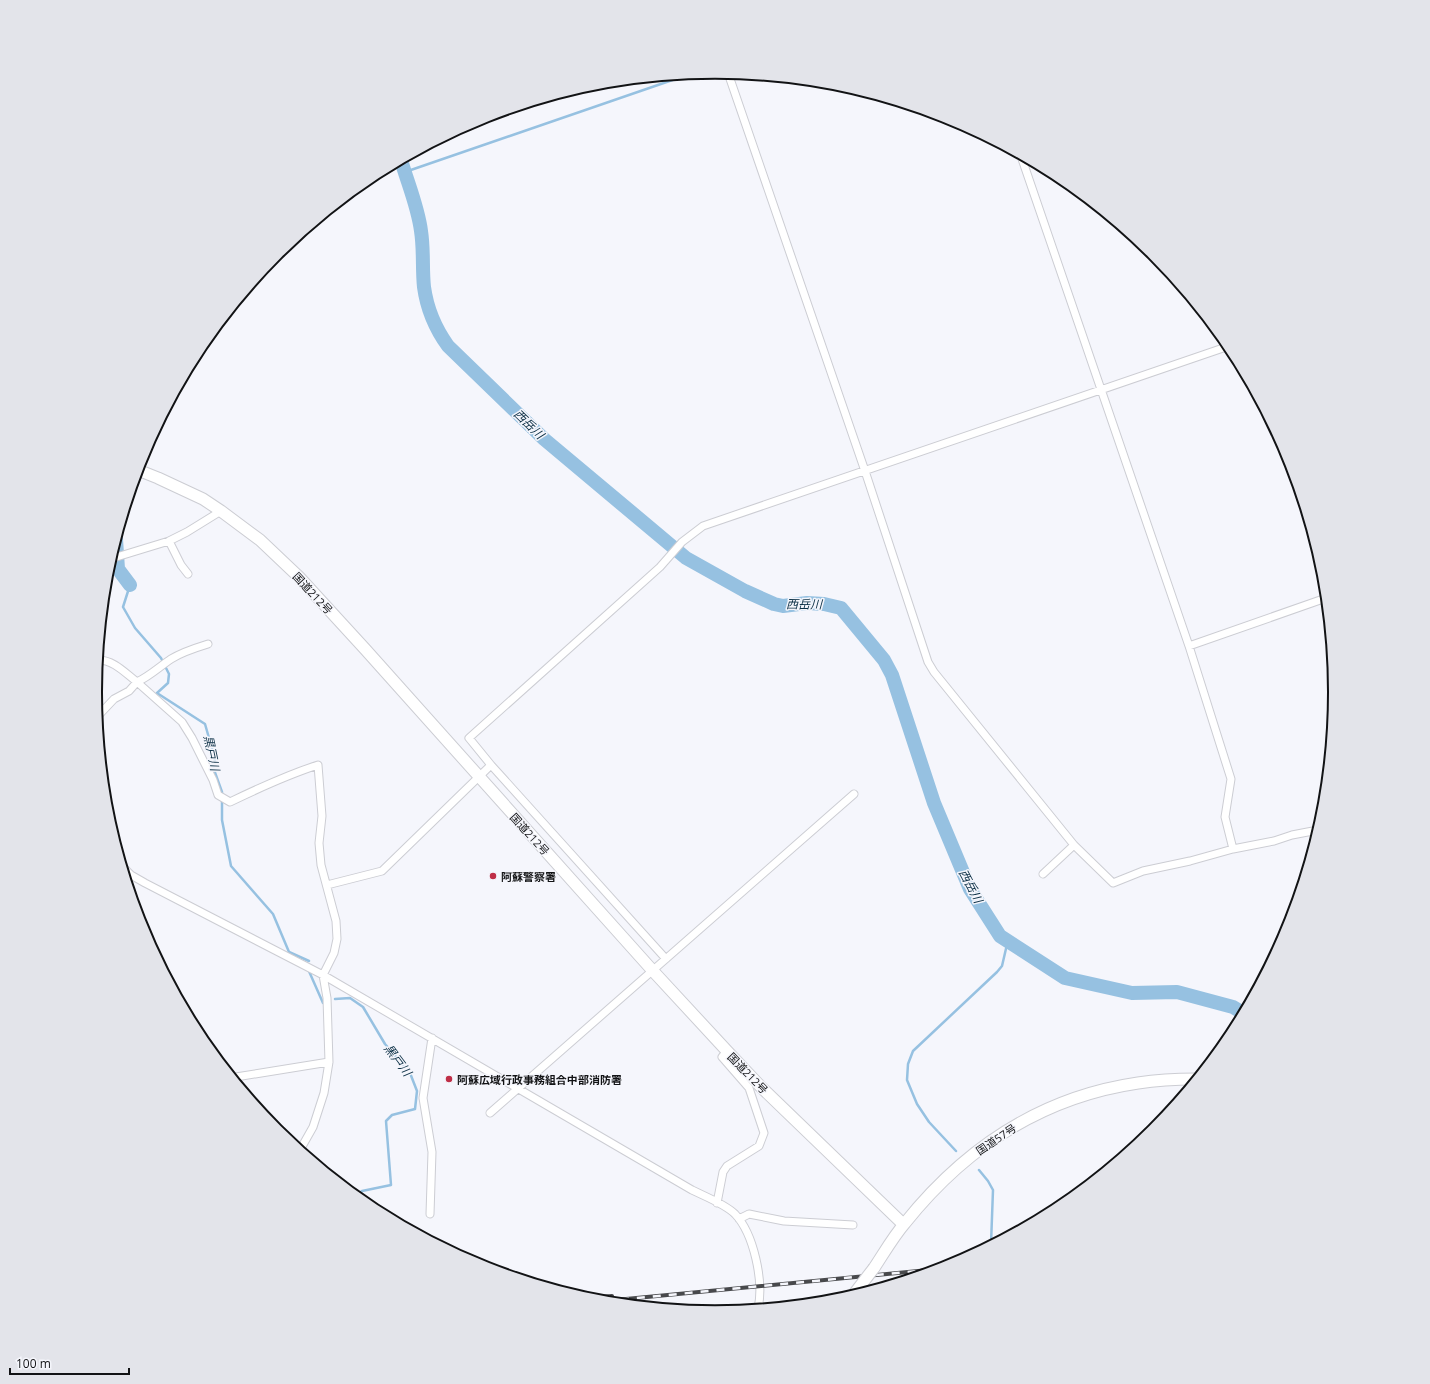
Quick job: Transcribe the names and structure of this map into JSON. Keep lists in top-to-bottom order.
{
  "streets": {
    "highway": ["国道212号", "国道57号"]
  },
  "crossings": [
    ["国道212号", "国道57号"]
  ],
  "water": ["西岳川", "黒戸川"],
  "places": ["阿蘇警察署", "阿蘇広域行政事務組合中部消防署"],
  "scale_bar": "100 m"
}
